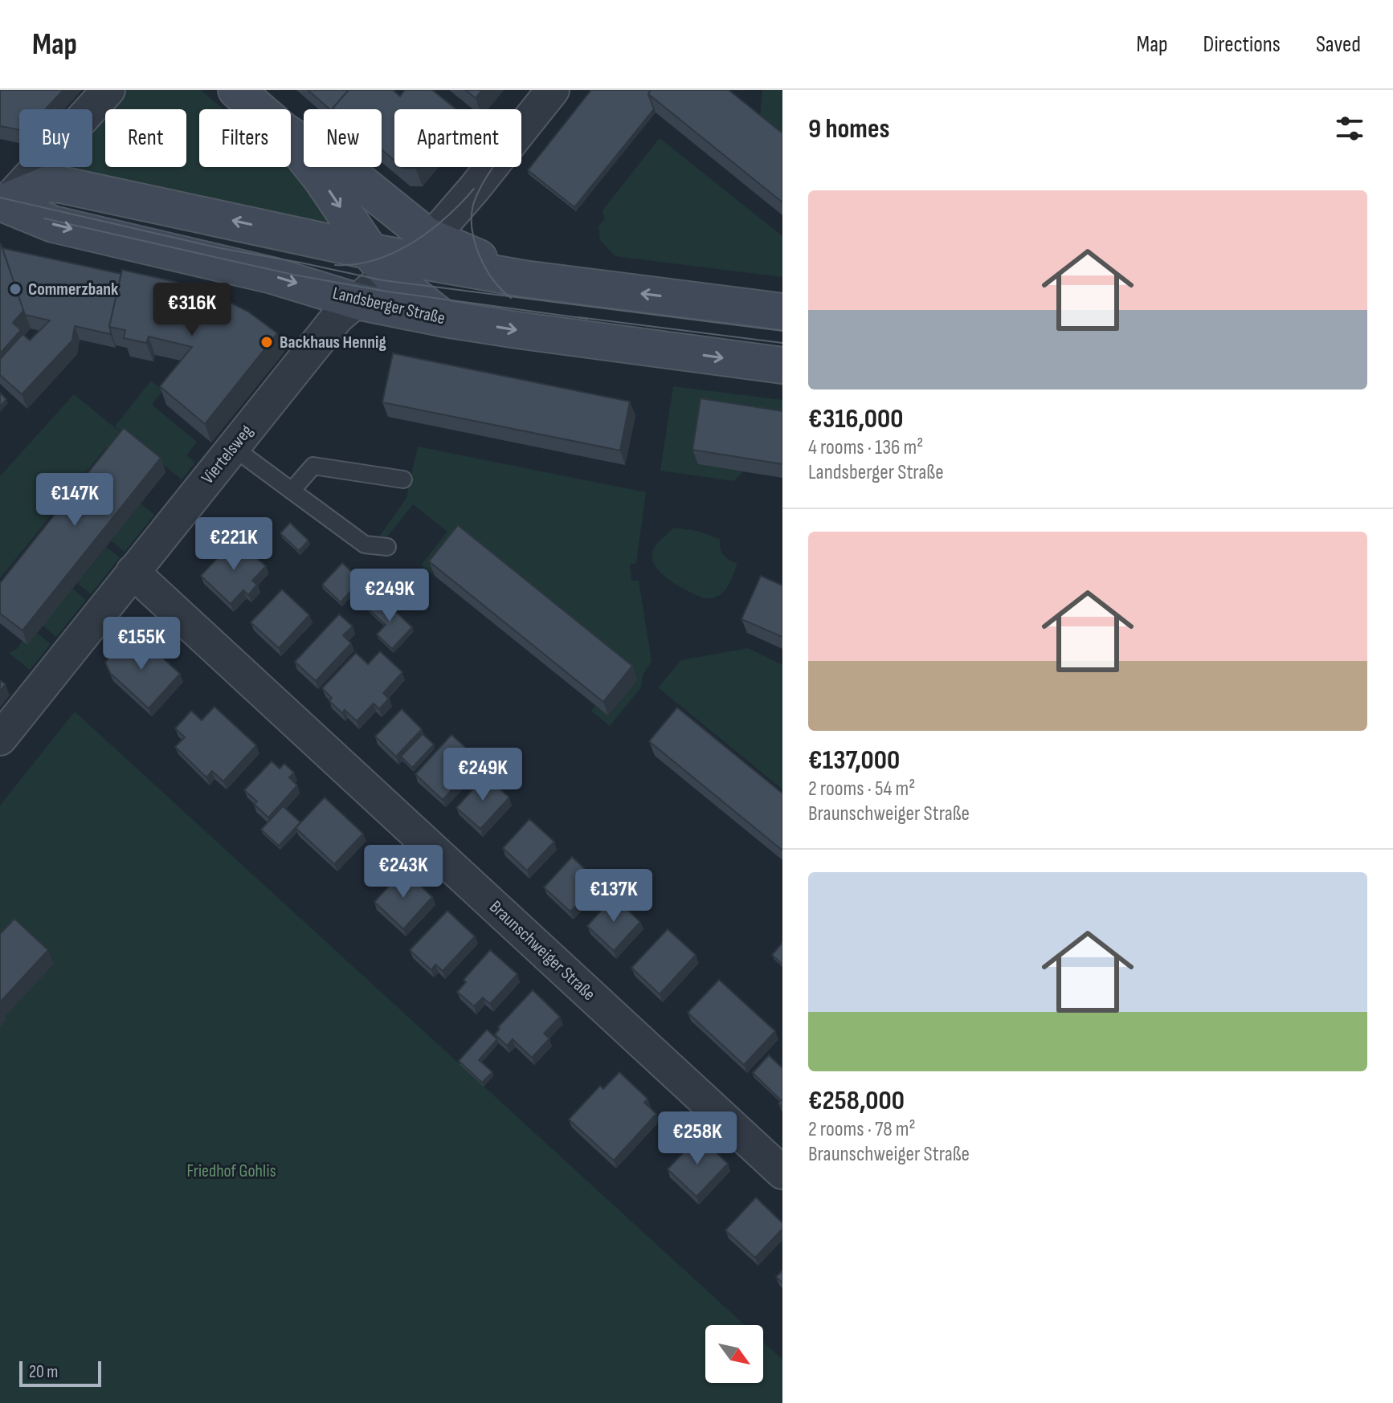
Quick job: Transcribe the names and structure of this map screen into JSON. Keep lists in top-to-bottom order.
{
  "streets": {
    "main road": ["Landsberger Straße"],
    "street": ["Viertelsweg", "Braunschweiger Straße"]
  },
  "crossings": [
    ["Landsberger Straße", "Viertelsweg"],
    ["Viertelsweg", "Braunschweiger Straße"]
  ],
  "parks": ["Friedhof Gohlis"],
  "places": ["Commerzbank", "Backhaus Hennig"],
  "scale_bar": "20 m",
  "north": "bottom right",
  "page": {
    "header": "Map",
    "nav": ["Map", "Directions", "Saved"],
    "heading": "9 homes",
    "chip": [
      "Buy",
      "Rent",
      "Filters",
      "New",
      "Apartment"
    ],
    "list": [
      {
        "name": "€316,000",
        "note": "4 rooms · 136 m² · Landsberger Straße"
      },
      {
        "name": "€137,000",
        "note": "2 rooms · 54 m² · Braunschweiger Straße"
      },
      {
        "name": "€258,000",
        "note": "2 rooms · 78 m² · Braunschweiger Straße"
      }
    ],
    "price": [
      "€316K",
      "€147K",
      "€221K",
      "€249K",
      "€155K",
      "€249K",
      "€243K",
      "€137K",
      "€258K"
    ],
    "scale": "20 m"
  }
}
